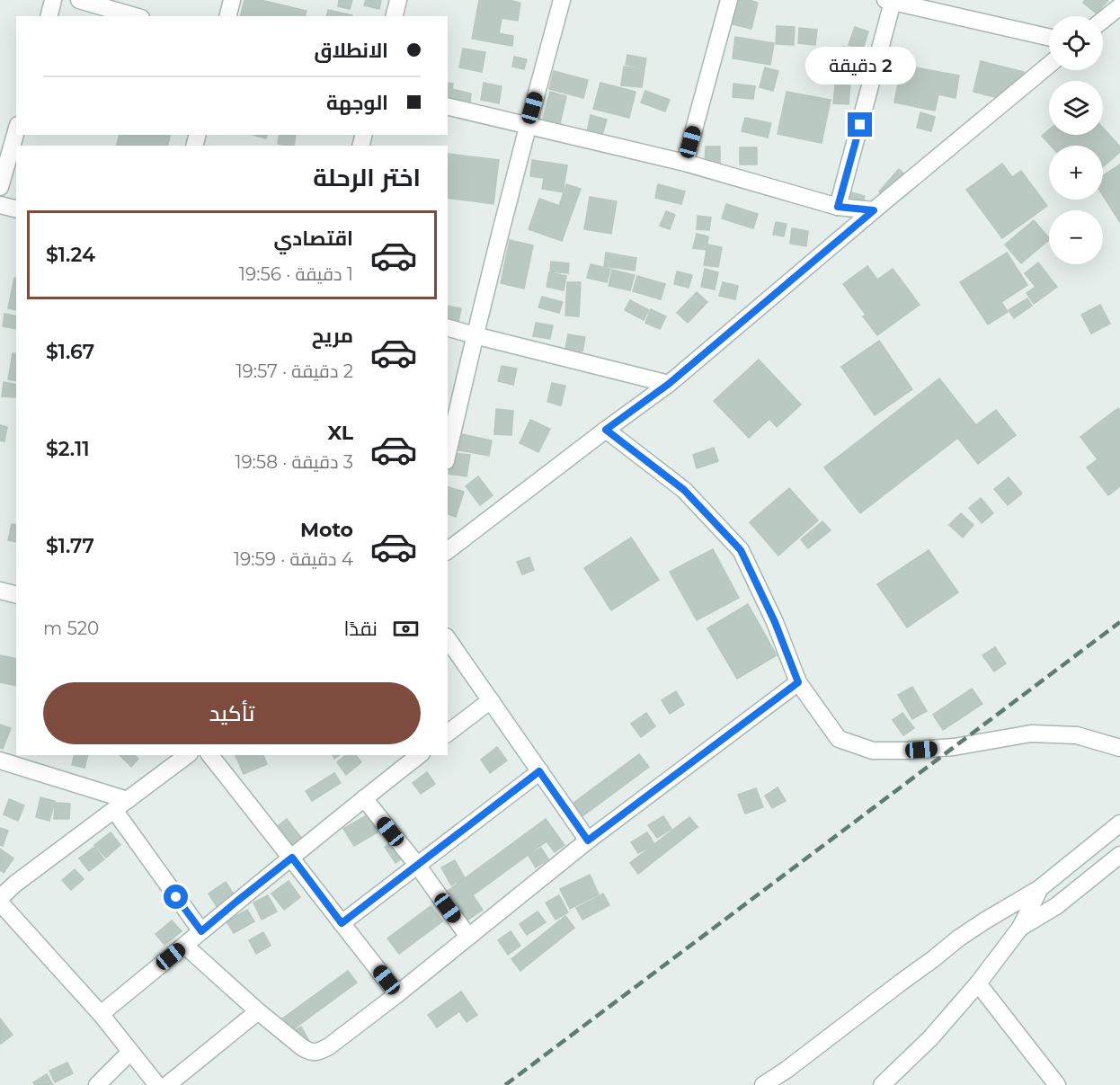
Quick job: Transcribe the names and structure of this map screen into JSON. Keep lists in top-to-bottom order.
{
  "page": {
    "map_buttons": ["+", "−"],
    "banner": ["الانطلاق", "الوجهة"],
    "bubble": "2 دقيقة",
    "heading": "اختر الرحلة",
    "list": [
      {
        "name": "اقتصادي",
        "note": "1 دقيقة · 19:56",
        "value": "$1.24"
      },
      {
        "name": "مريح",
        "note": "2 دقيقة · 19:57",
        "value": "$1.67"
      },
      {
        "name": "XL",
        "note": "3 دقيقة · 19:58",
        "value": "$2.11"
      },
      {
        "name": "Moto",
        "note": "4 دقيقة · 19:59",
        "value": "$1.77"
      }
    ],
    "pay": ["نقدًا", "520 m"],
    "buttons": "تأكيد"
  }
}
